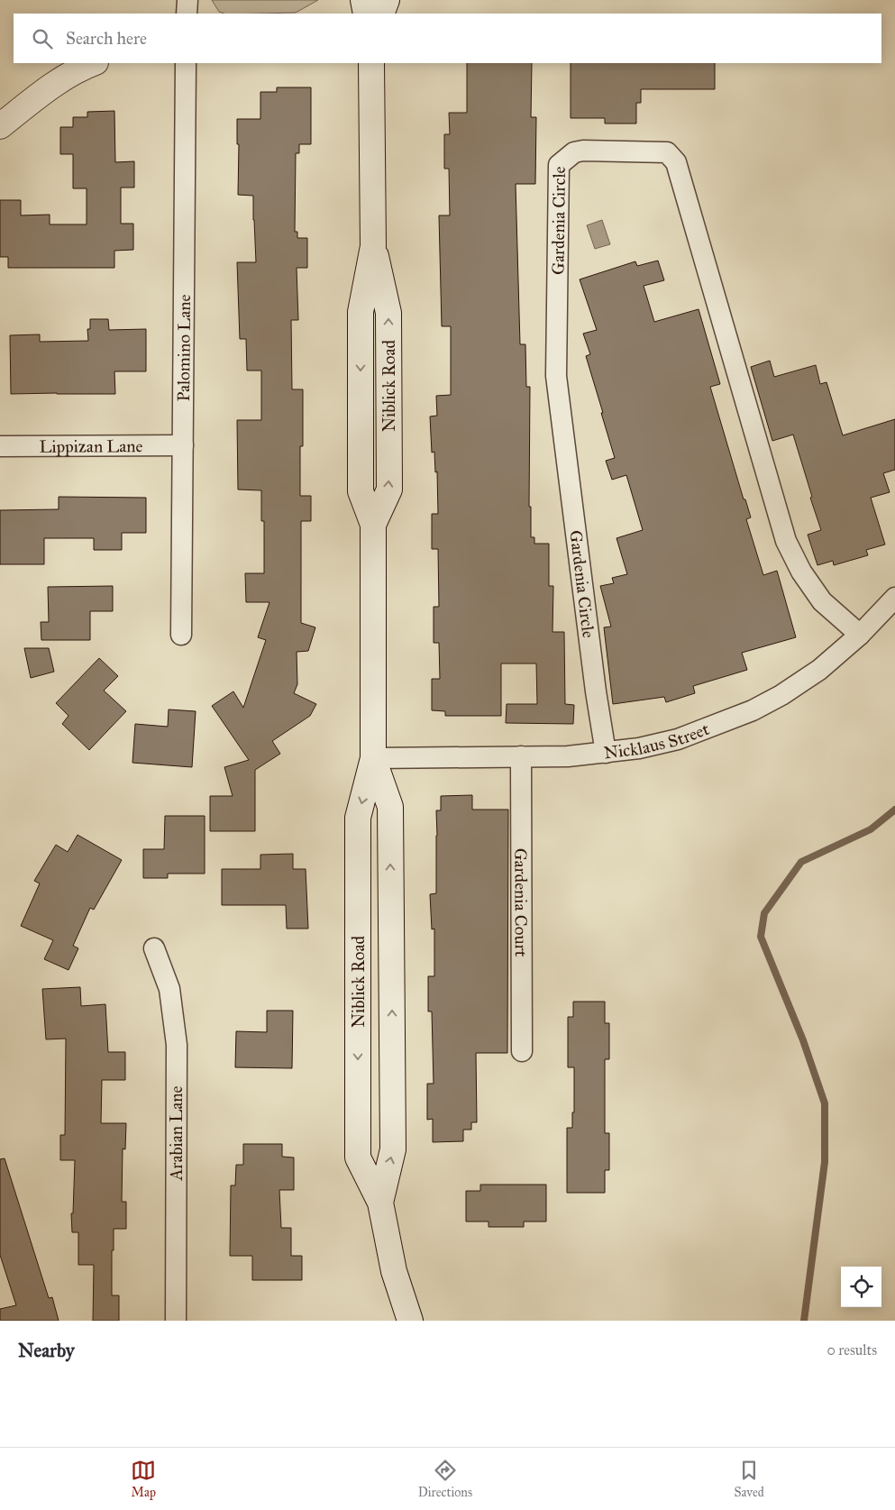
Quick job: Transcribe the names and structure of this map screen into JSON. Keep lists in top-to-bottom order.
{
  "streets": {
    "main road": ["Niblick Road"],
    "street": [
      "Gardenia Circle",
      "Palomino Lane",
      "Lippizan Lane",
      "Nicklaus Street",
      "Gardenia Court",
      "Arabian Lane"
    ]
  },
  "crossings": [
    ["Gardenia Circle", "Nicklaus Street"],
    ["Palomino Lane", "Lippizan Lane"],
    ["Niblick Road", "Nicklaus Street"],
    ["Nicklaus Street", "Gardenia Court"]
  ],
  "page": {
    "search": "Search here",
    "heading": ["Nearby", "0 results"],
    "nav": ["Map", "Directions", "Saved"]
  }
}
